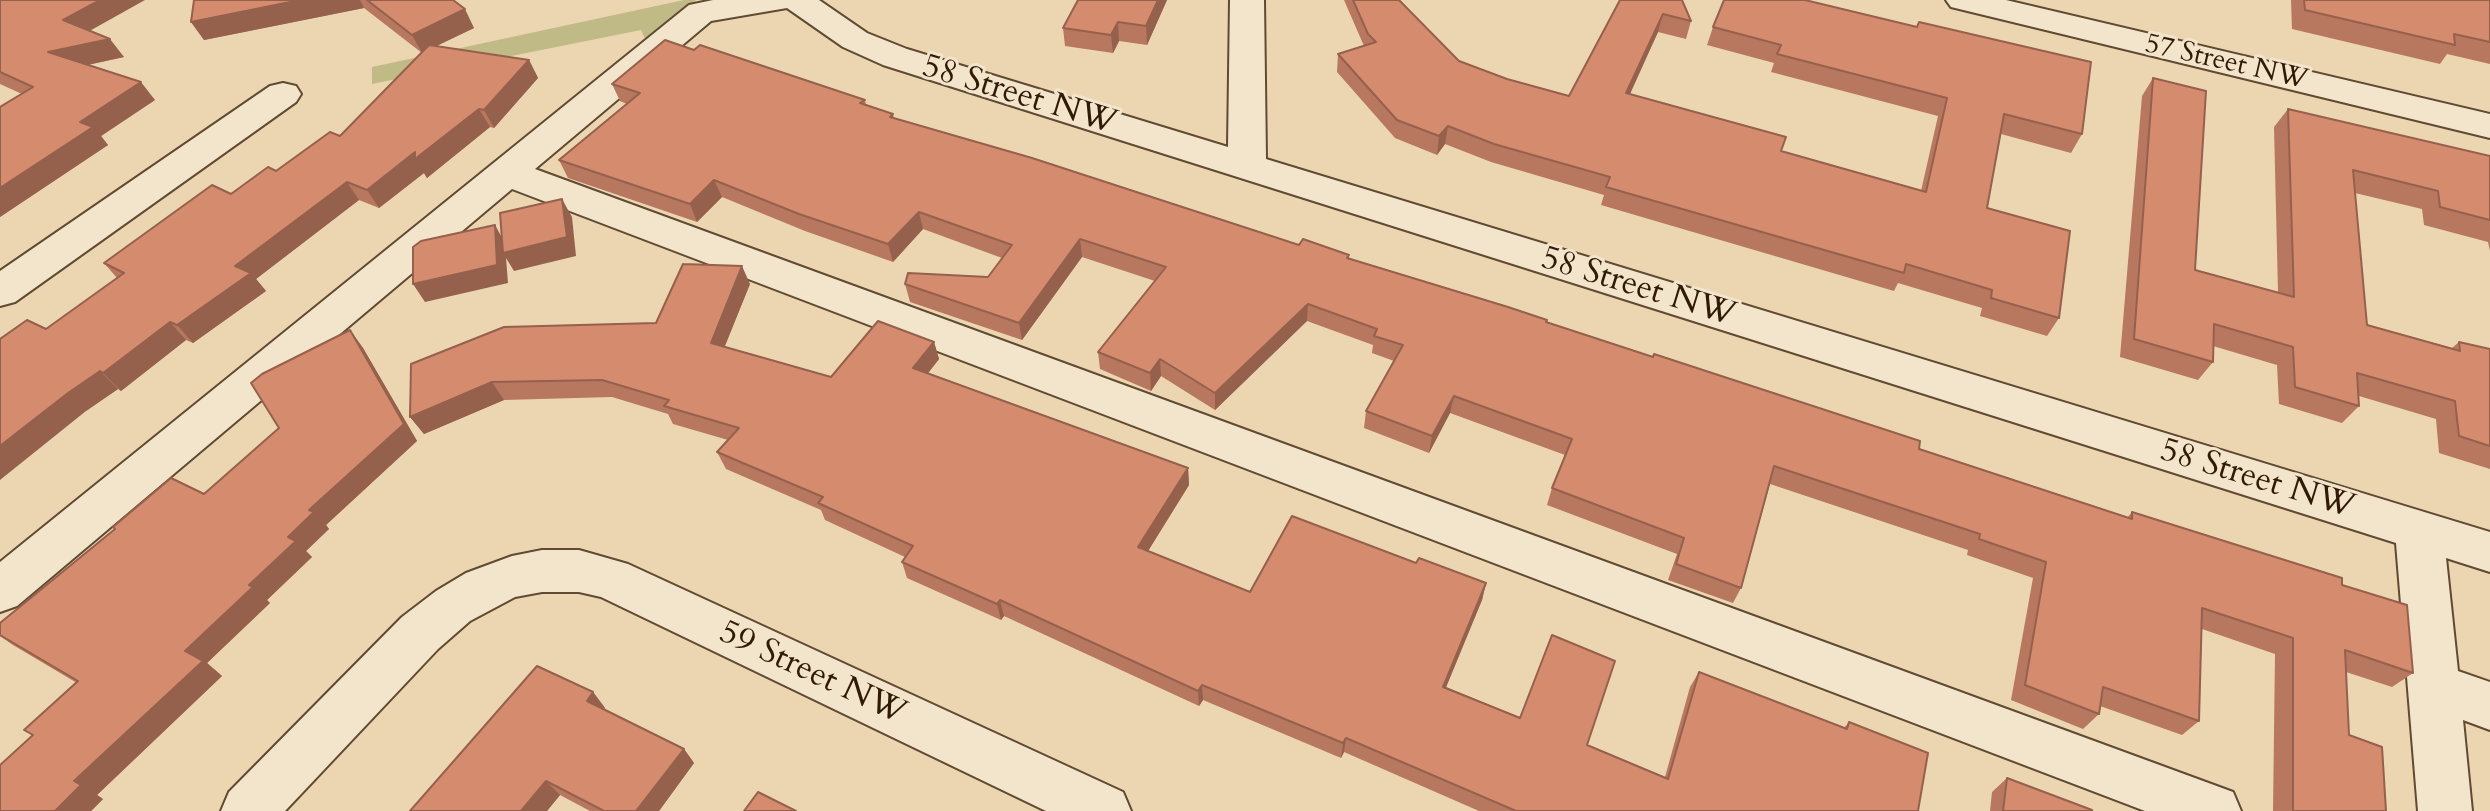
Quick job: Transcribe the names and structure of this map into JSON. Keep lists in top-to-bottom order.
{
  "streets": {
    "street": ["57 Street NW", "58 Street NW", "59 Street NW"]
  }
}
